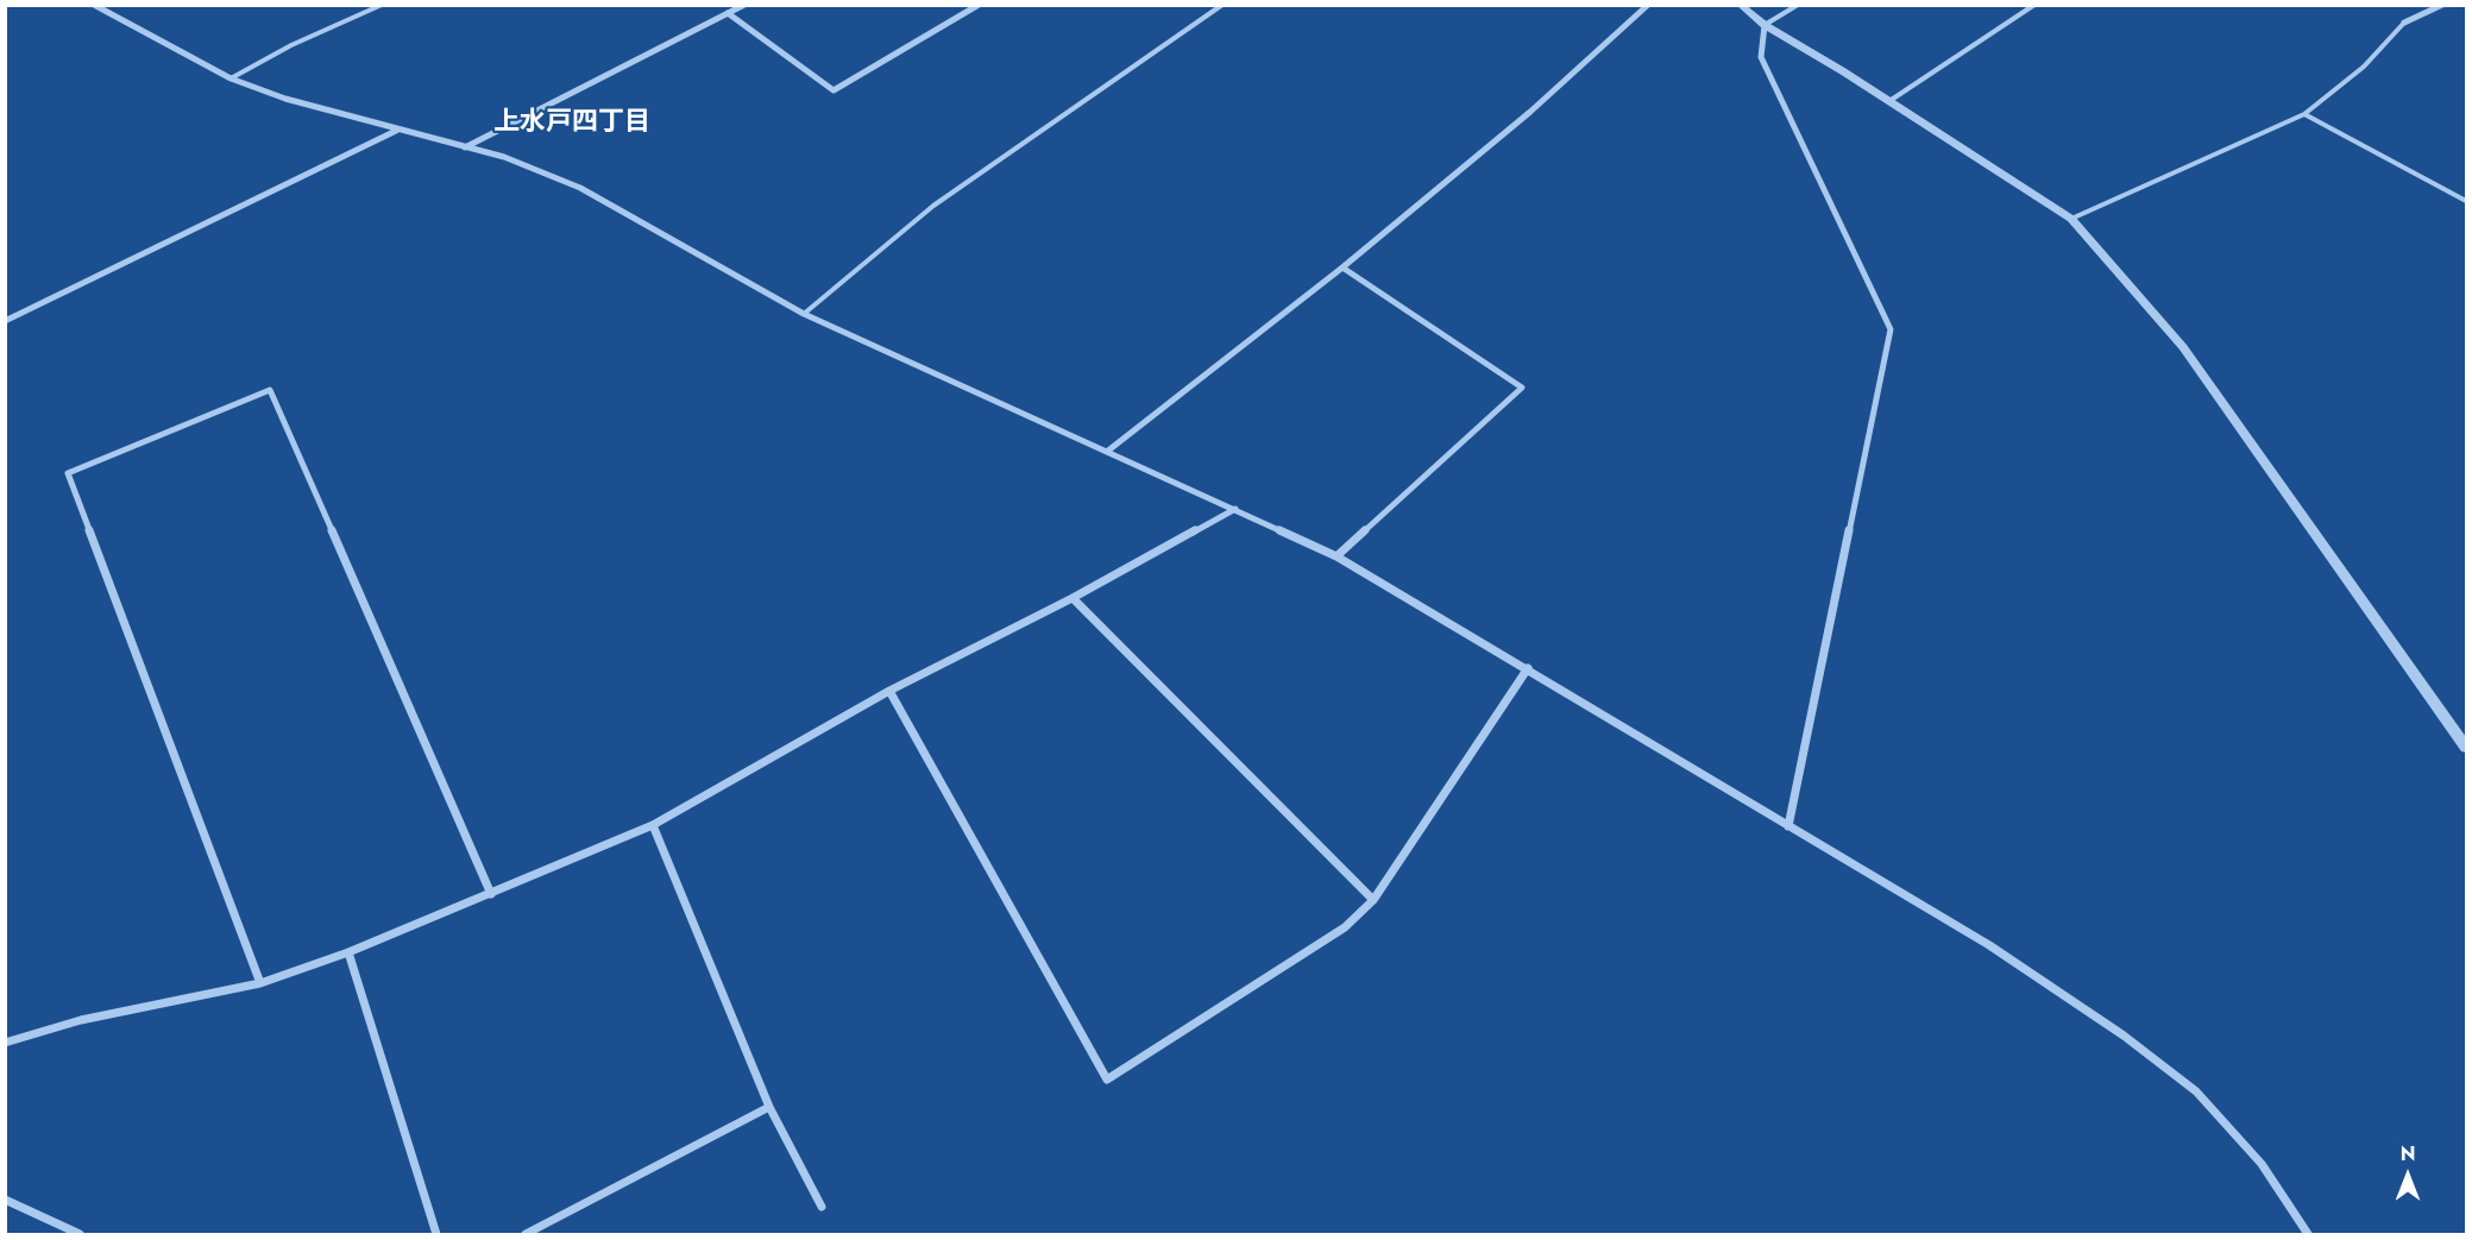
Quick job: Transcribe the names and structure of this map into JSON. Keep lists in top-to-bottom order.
{
  "districts": ["上水戸四丁目"],
  "north": "top"
}
